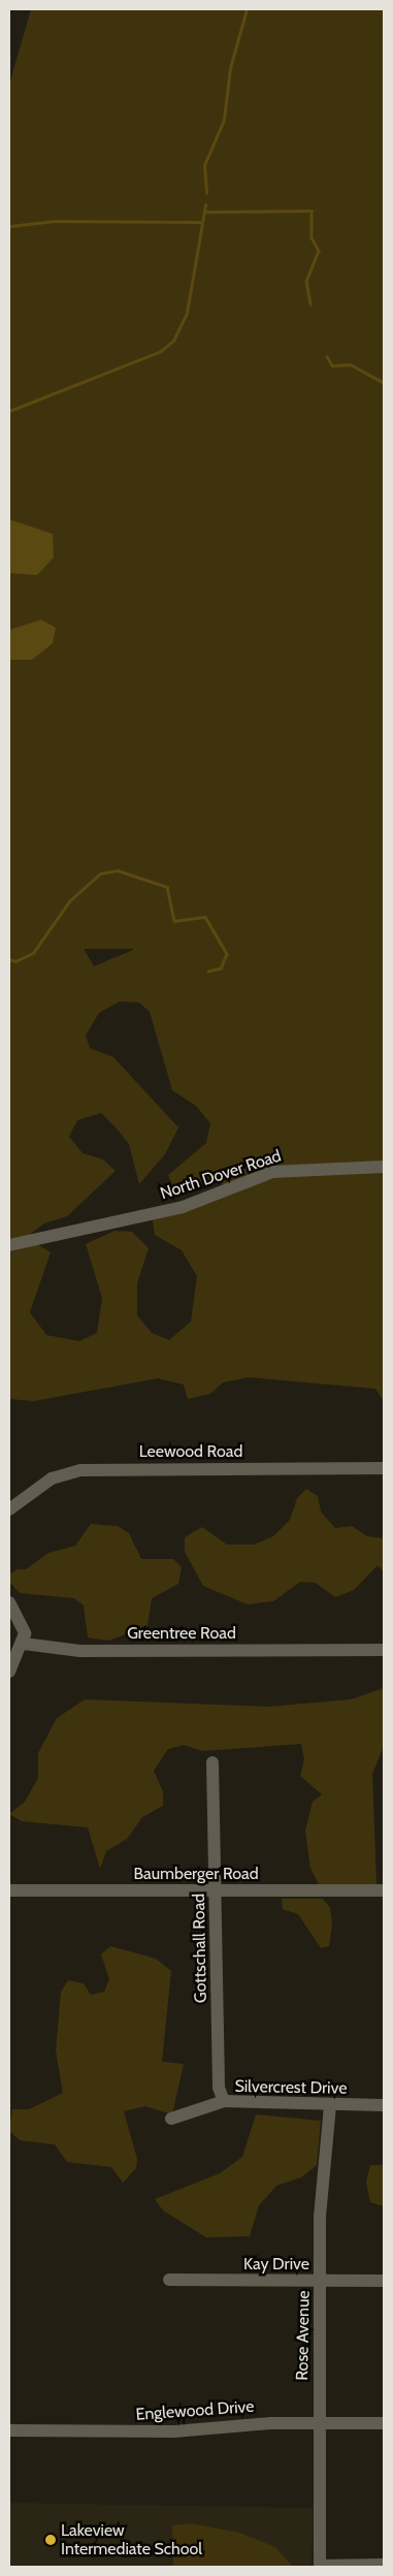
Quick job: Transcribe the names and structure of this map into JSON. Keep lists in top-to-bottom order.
{
  "streets": {
    "street": [
      "North Dover Road",
      "Leewood Road",
      "Greentree Road",
      "Baumberger Road",
      "Gottschall Road",
      "Silvercrest Drive",
      "Kay Drive",
      "Rose Avenue",
      "Englewood Drive"
    ]
  },
  "crossings": [
    ["Baumberger Road", "Gottschall Road"],
    ["Gottschall Road", "Silvercrest Drive"],
    ["Silvercrest Drive", "Rose Avenue"],
    ["Kay Drive", "Rose Avenue"],
    ["Rose Avenue", "Englewood Drive"]
  ],
  "places": ["Lakeview Intermediate School"]
}
